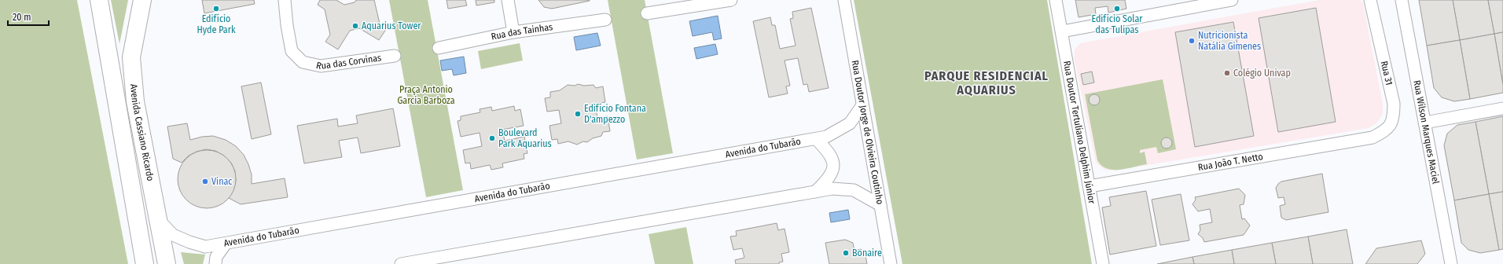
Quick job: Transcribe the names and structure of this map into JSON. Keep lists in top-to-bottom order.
{
  "streets": {
    "main road": ["Avenida Cassiano Ricardo"],
    "street": [
      "Rua das Tainhas",
      "Rua das Corvinas",
      "Rua 31",
      "Rua Doutor Jorge de Olvieira Coutinho",
      "Rua Doutor Tertuliano Delphim Júnior",
      "Rua Wilson Marques Maciel",
      "Avenida do Tubarão",
      "Rua João T. Netto"
    ]
  },
  "crossings": [
    ["Rua 31", "Rua João T. Netto"],
    ["Avenida Cassiano Ricardo", "Avenida do Tubarão"],
    ["Rua Doutor Jorge de Olvieira Coutinho", "Avenida do Tubarão"],
    ["Rua Doutor Tertuliano Delphim Júnior", "Rua João T. Netto"]
  ],
  "districts": ["PARQUE RESIDENCIAL AQUARIUS"],
  "parks": ["Praça Antonio Garcia Barboza"],
  "places": [
    "Edifício Hyde Park",
    "Edifício Solar das Tulipas",
    "Aquarius Tower",
    "Nutricionista Natália Gimenes",
    "Colégio Univap",
    "Edifício Fontana D'ampezzo",
    "Boulevard Park Aquarius",
    "Vinac",
    "Bonaire"
  ],
  "scale_bar": "20 m"
}
